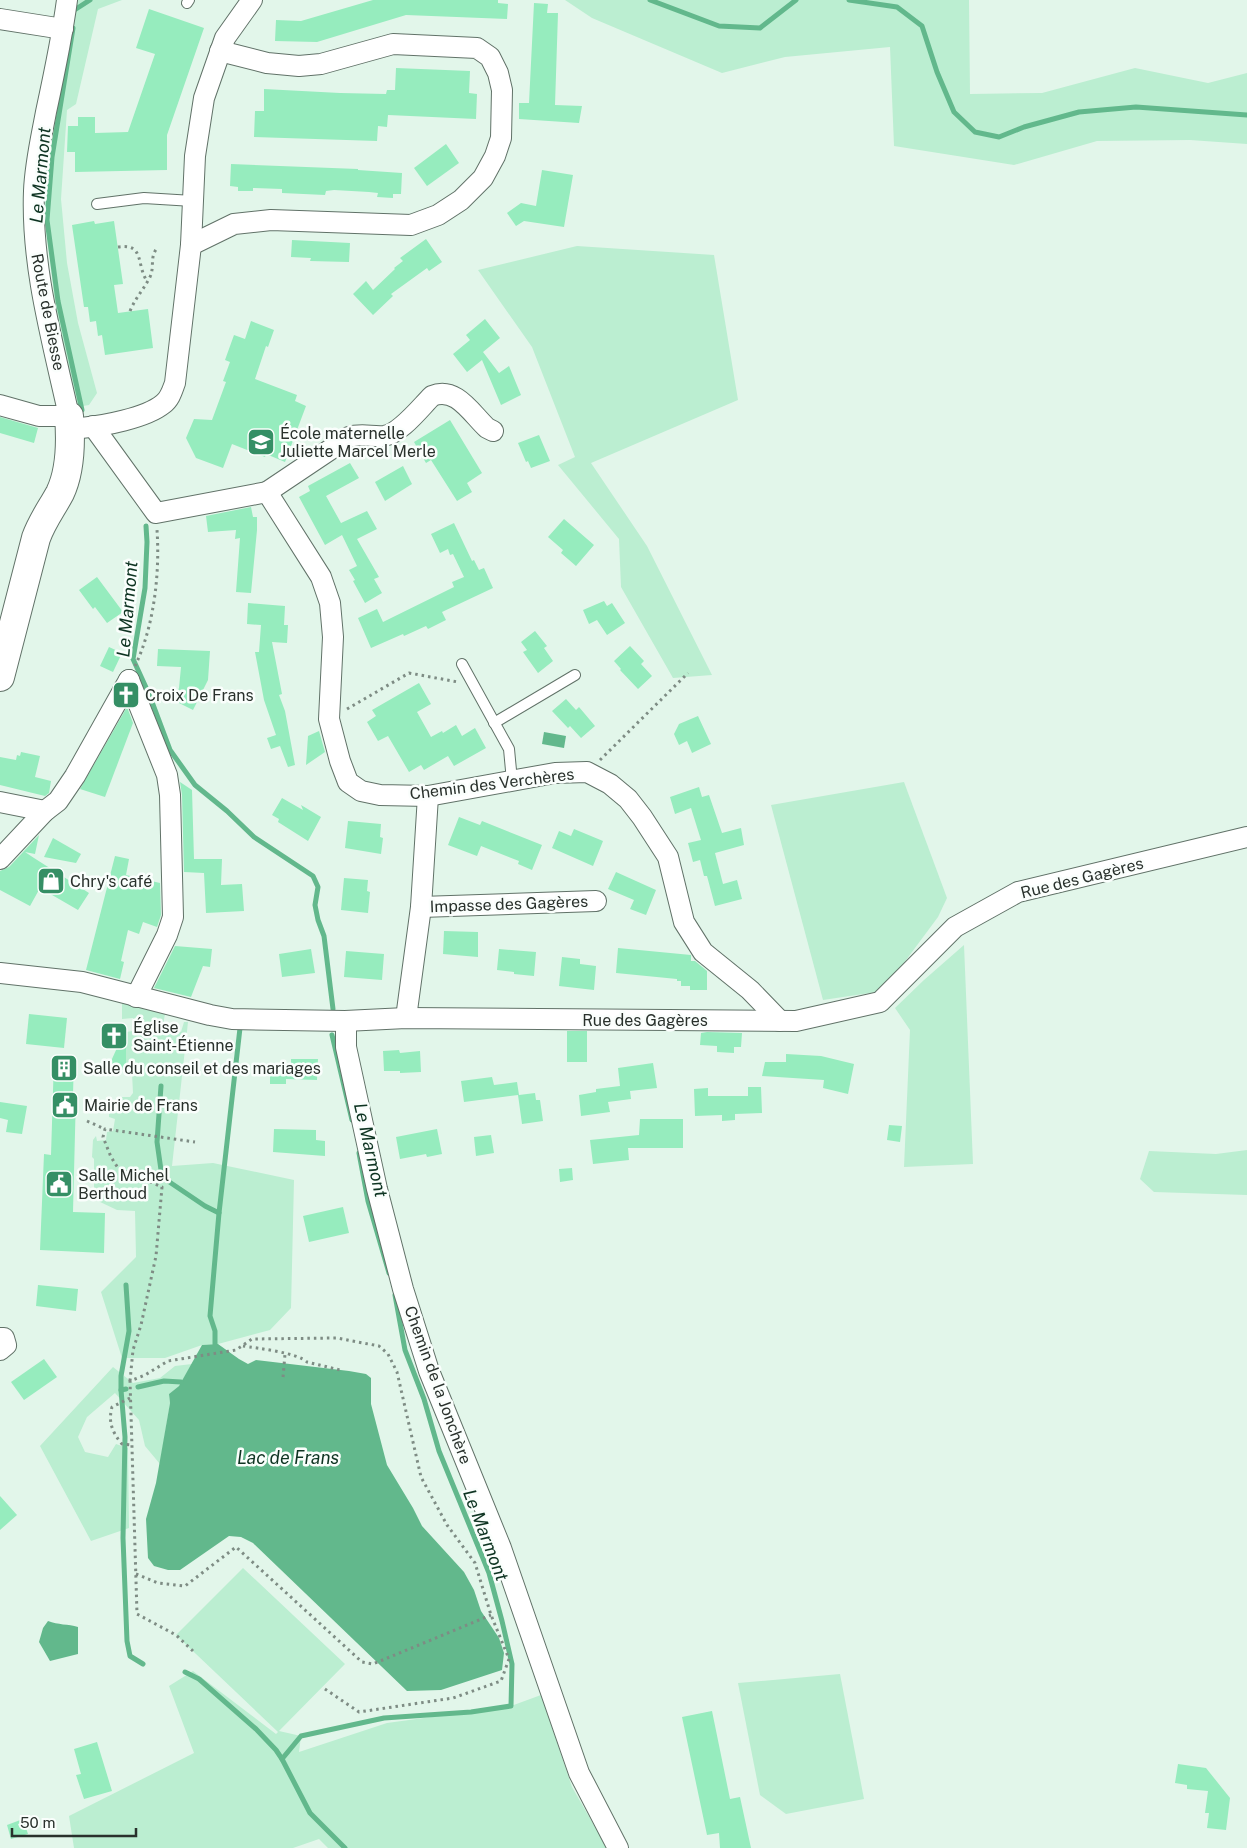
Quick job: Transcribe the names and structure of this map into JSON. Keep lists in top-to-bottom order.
{
  "streets": {
    "street": [
      "Route de Biesse",
      "Chemin des Verchères",
      "Rue des Gagères",
      "Impasse des Gagères",
      "Chemin de la Jonchère"
    ]
  },
  "crossings": [
    ["Chemin des Verchères", "Rue des Gagères"],
    ["Chemin des Verchères", "Impasse des Gagères"],
    ["Rue des Gagères", "Impasse des Gagères"],
    ["Rue des Gagères", "Chemin de la Jonchère"]
  ],
  "water": ["Le Marmont", "Lac de Frans"],
  "places": {
    "school or university": ["École maternelle Juliette Marcel Merle"],
    "church": ["Croix De Frans", "Église Saint-Étienne"],
    "shop": ["Chry's café"],
    "building": ["Salle du conseil et des mariages"],
    "public building": ["Mairie de Frans", "Salle Michel Berthoud"]
  },
  "scale_bar": "50 m"
}
